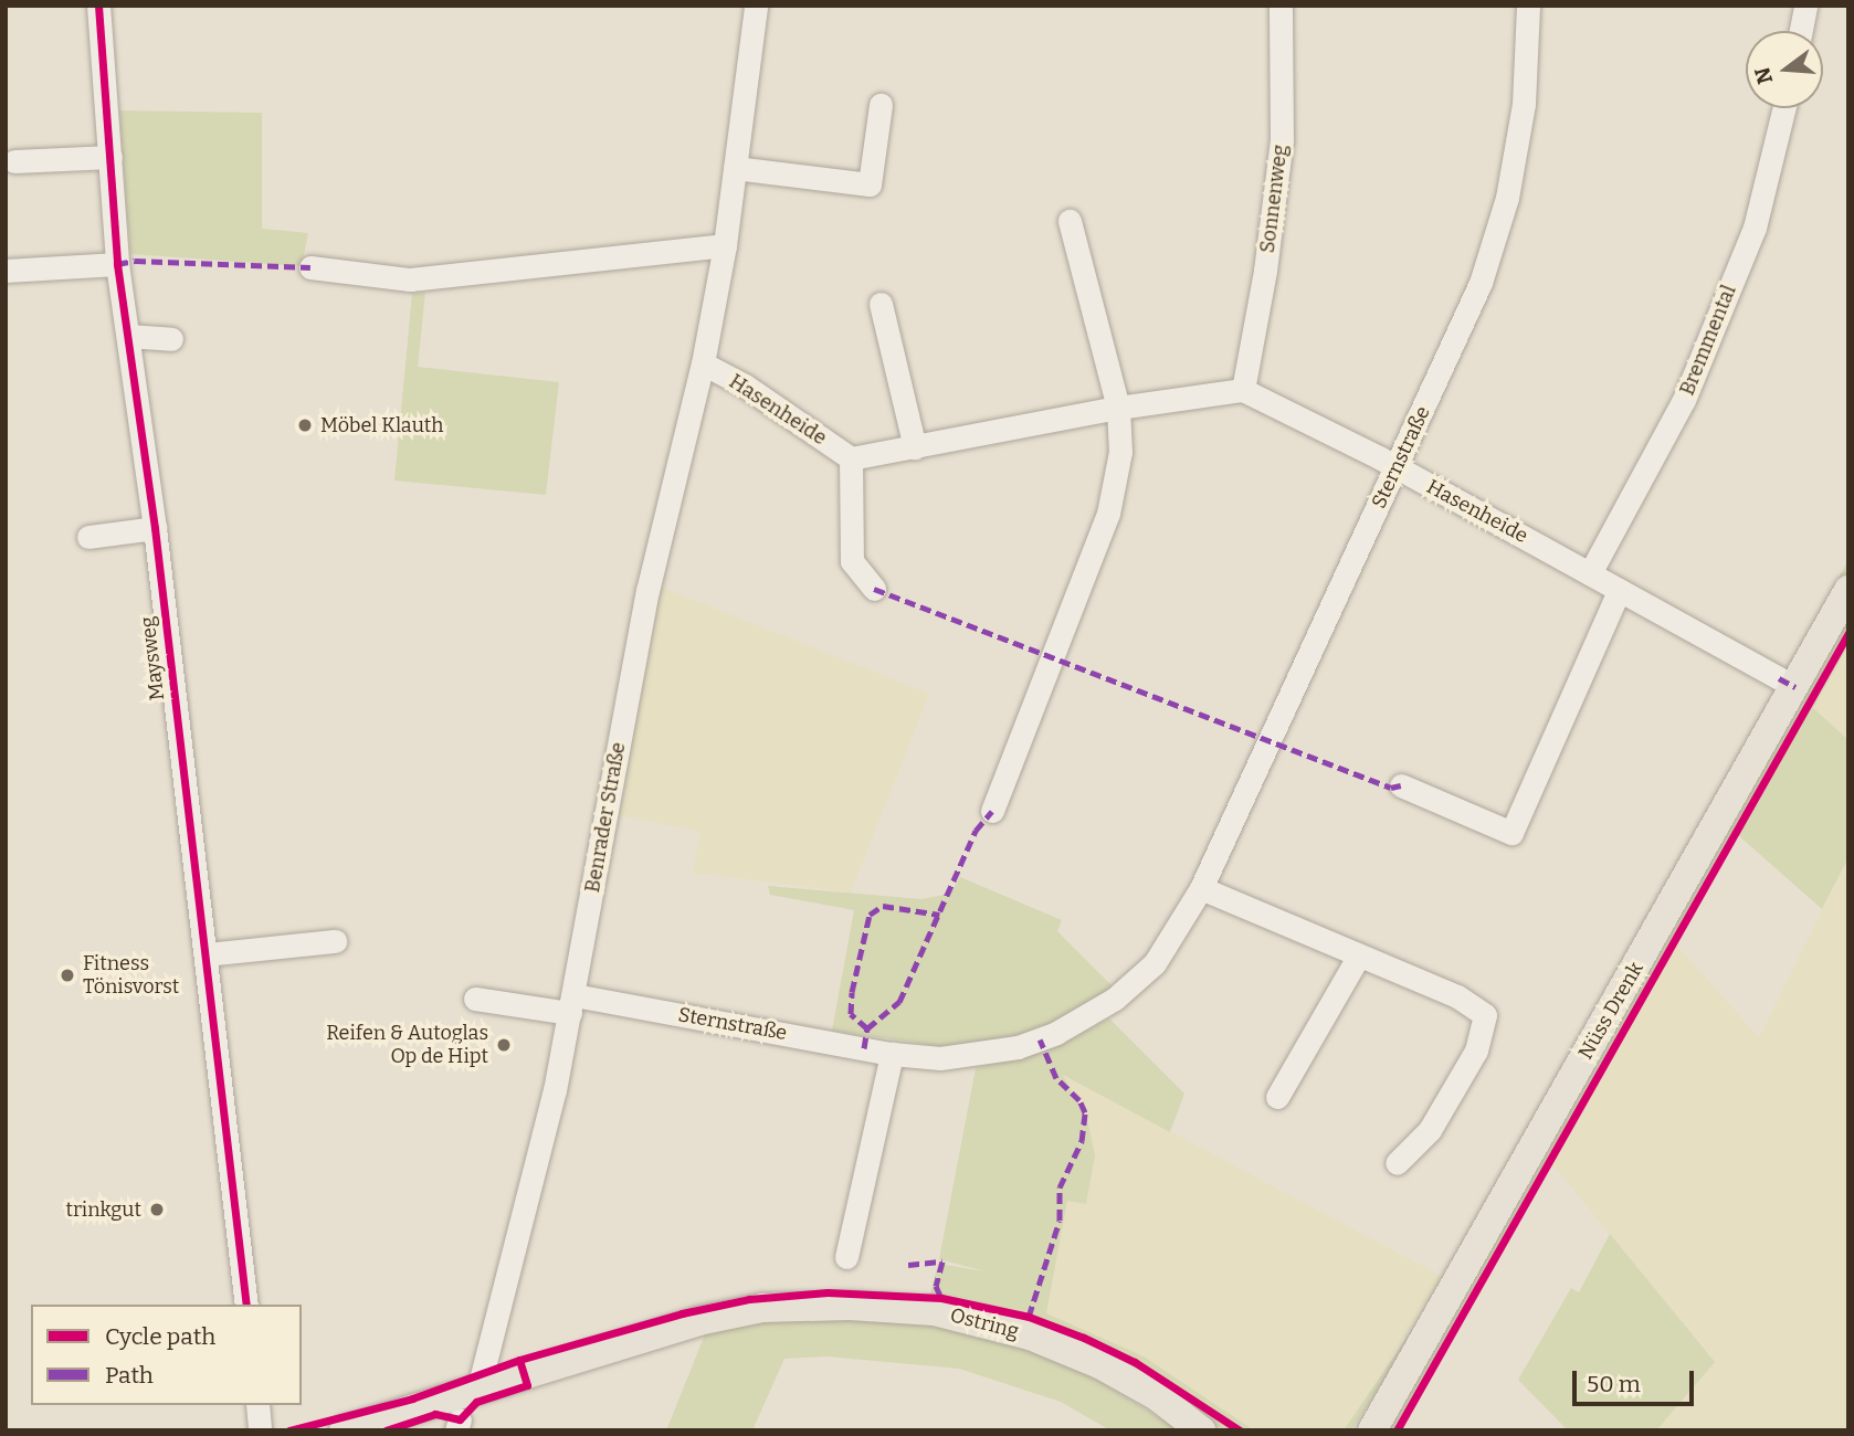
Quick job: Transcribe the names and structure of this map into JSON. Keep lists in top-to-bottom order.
{
  "streets": {
    "main road": ["Nüss Drenk", "Ostring"],
    "street": [
      "Sonnenweg",
      "Bremmental",
      "Hasenheide",
      "Sternstraße",
      "Maysweg",
      "Benrader Straße"
    ]
  },
  "crossings": [
    ["Sonnenweg", "Hasenheide"],
    ["Bremmental", "Hasenheide"],
    ["Hasenheide", "Sternstraße"],
    ["Hasenheide", "Benrader Straße"],
    ["Sternstraße", "Benrader Straße"],
    ["Benrader Straße", "Ostring"]
  ],
  "places": [
    "Möbel Klauth",
    "Fitness Tönisvorst",
    "Reifen & Autoglas Op de Hipt",
    "trinkgut"
  ],
  "legend": ["Cycle path", "Path"],
  "scale_bar": "50 m",
  "north": "left"
}
